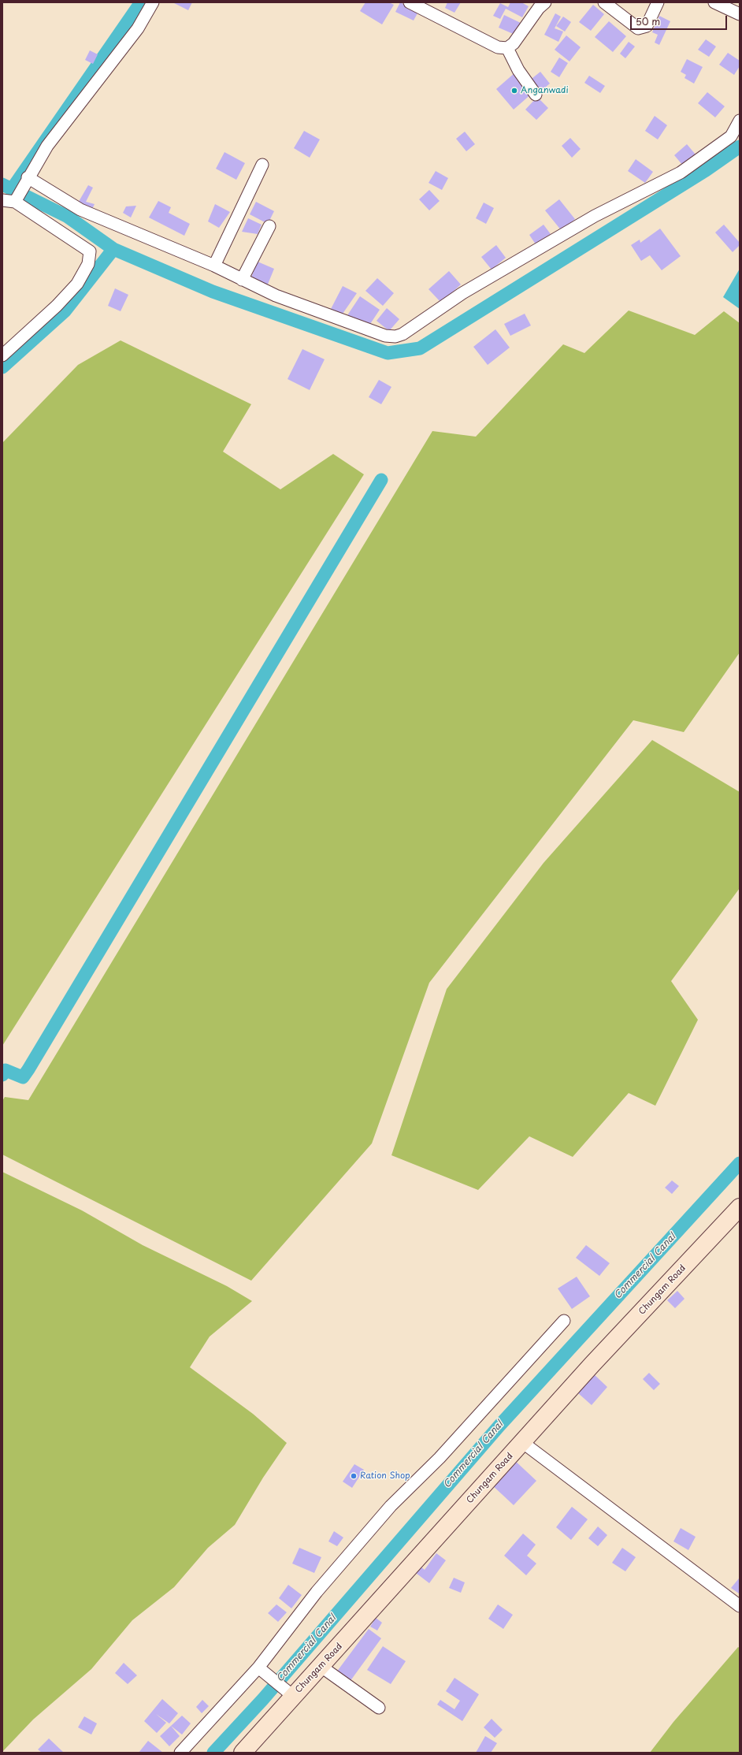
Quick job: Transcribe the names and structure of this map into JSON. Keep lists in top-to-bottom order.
{
  "streets": {
    "main road": ["Chungam Road"]
  },
  "water": ["Commercial Canal"],
  "places": ["Anganwadi", "Ration Shop"],
  "scale_bar": "50 m"
}
